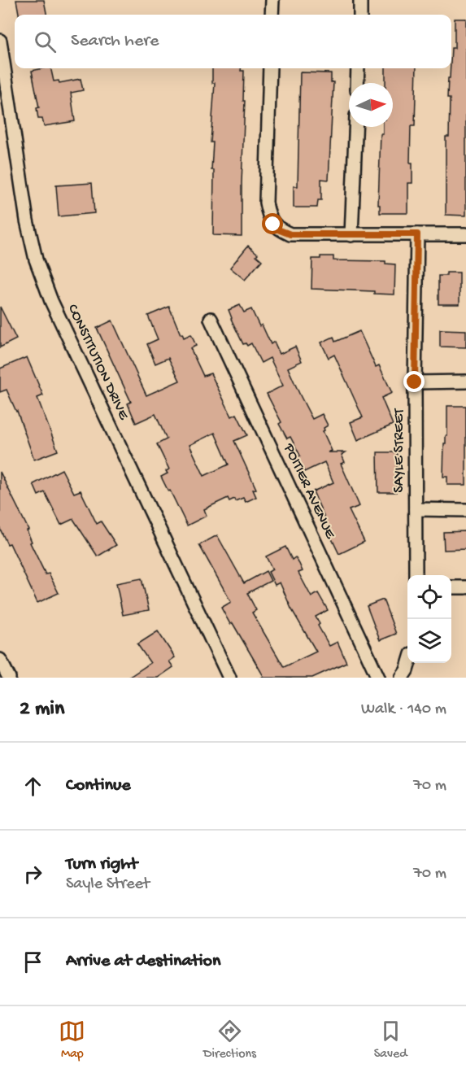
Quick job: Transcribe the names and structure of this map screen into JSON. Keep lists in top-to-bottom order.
{
  "streets": {
    "street": ["CONSTITUTION DRIVE", "SAYLE STREET", "POITIER AVENUE"]
  },
  "north": "right",
  "page": {
    "search": "Search here",
    "heading": ["2 min", "Walk · 140 m"],
    "list": [
      ["Continue", "70 m"],
      ["Turn right", "Sayle Street", "70 m"],
      "Arrive at destination"
    ],
    "nav": ["Map", "Directions", "Saved"]
  }
}
